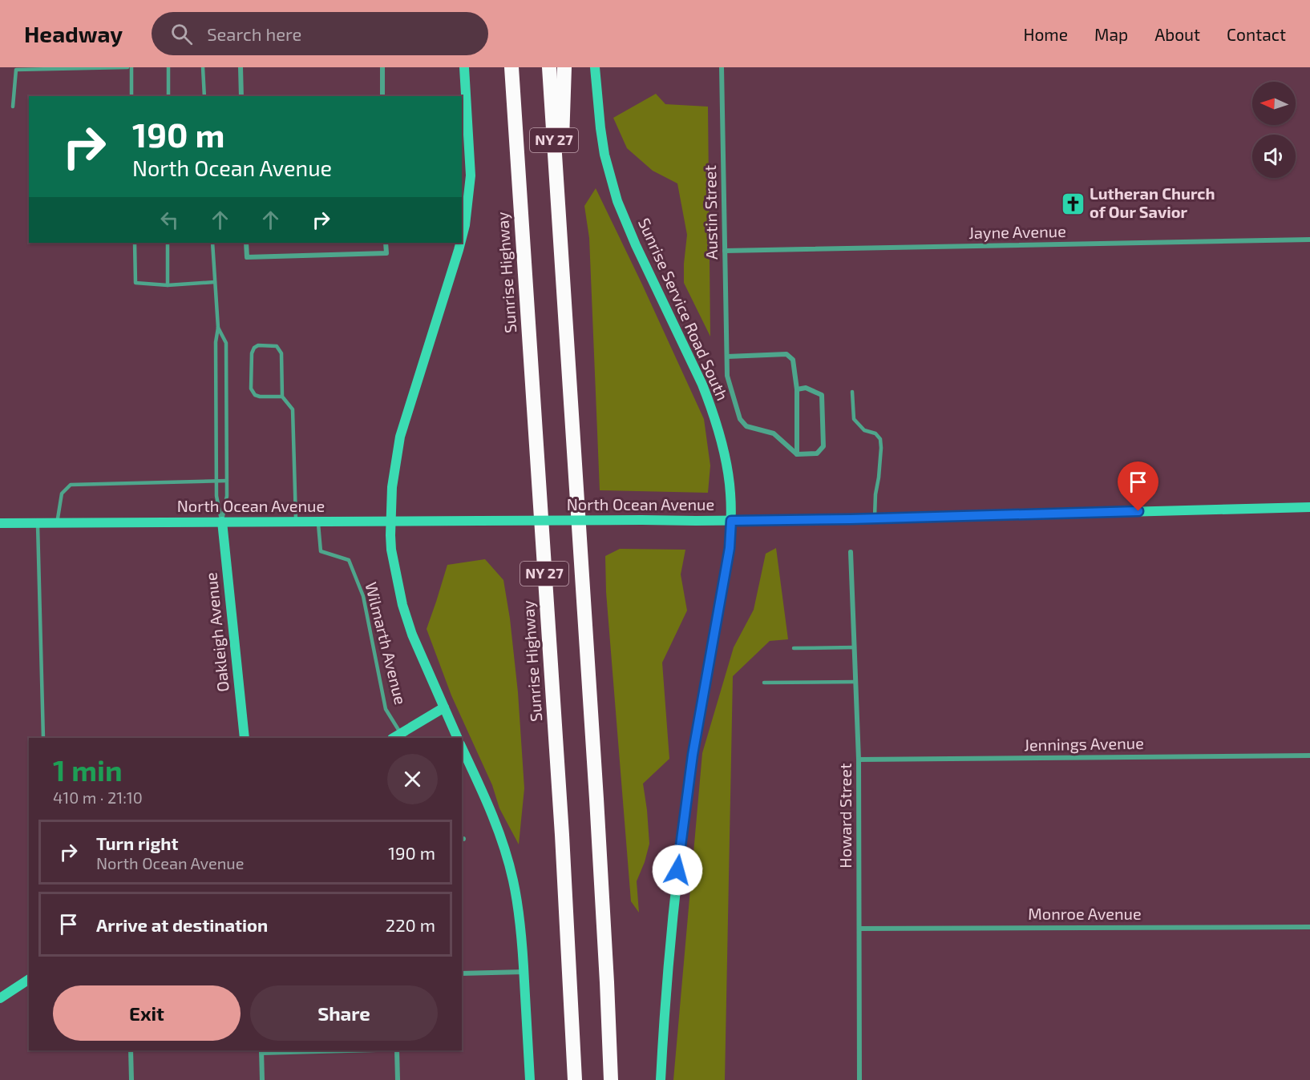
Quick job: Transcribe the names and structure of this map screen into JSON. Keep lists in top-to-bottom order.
{
  "streets": {
    "highway": ["NY 27", "Sunrise Highway"],
    "main road": ["Sunrise Service Road South", "North Ocean Avenue", "Oakleigh Avenue"],
    "street": [
      "Austin Street",
      "Jayne Avenue",
      "Jennings Avenue",
      "Howard Street",
      "Monroe Avenue"
    ],
    "lane": ["Wilmarth Avenue"]
  },
  "crossings": [
    ["Austin Street", "Jayne Avenue"],
    ["Sunrise Service Road South", "North Ocean Avenue"],
    ["North Ocean Avenue", "Oakleigh Avenue"],
    ["North Ocean Avenue", "Wilmarth Avenue"],
    ["Jennings Avenue", "Howard Street"],
    ["Howard Street", "Monroe Avenue"]
  ],
  "places": {
    "church": ["Lutheran Church of Our Savior"]
  },
  "north": "left",
  "page": {
    "header": "Headway",
    "search": "Search here",
    "nav": [
      "Home",
      "Map",
      "About",
      "Contact"
    ],
    "turn": ["190 m", "North Ocean Avenue"],
    "heading": ["1 min", "410 m · 21:10"],
    "list": [
      {
        "name": "Turn right",
        "note": "North Ocean Avenue",
        "value": "190 m"
      },
      {
        "name": "Arrive at destination",
        "value": "220 m"
      }
    ],
    "buttons": ["Exit", "Share"]
  }
}
